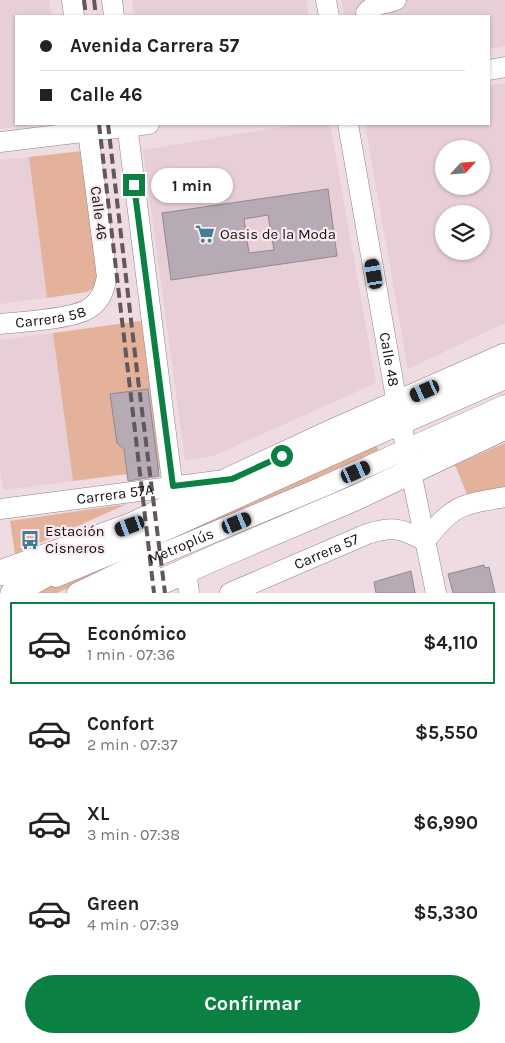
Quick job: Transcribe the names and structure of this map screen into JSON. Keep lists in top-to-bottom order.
{
  "streets": {
    "street": [
      "Calle 46",
      "Carrera 58",
      "Calle 48",
      "Carrera 57A",
      "Metroplús",
      "Carrera 57"
    ]
  },
  "crossings": [
    ["Calle 46", "Carrera 58"],
    ["Calle 48", "Metroplús"],
    ["Calle 48", "Carrera 57"]
  ],
  "places": {
    "supermarket": ["Oasis de la Moda"],
    "bus stop": ["Estación Cisneros"]
  },
  "north": "top right",
  "page": {
    "banner": ["Avenida Carrera 57", "Calle 46"],
    "bubble": "1 min",
    "list": [
      {
        "name": "Económico",
        "note": "1 min · 07:36",
        "value": "$4,110"
      },
      {
        "name": "Confort",
        "note": "2 min · 07:37",
        "value": "$5,550"
      },
      {
        "name": "XL",
        "note": "3 min · 07:38",
        "value": "$6,990"
      },
      {
        "name": "Green",
        "note": "4 min · 07:39",
        "value": "$5,330"
      }
    ],
    "buttons": "Confirmar"
  }
}
